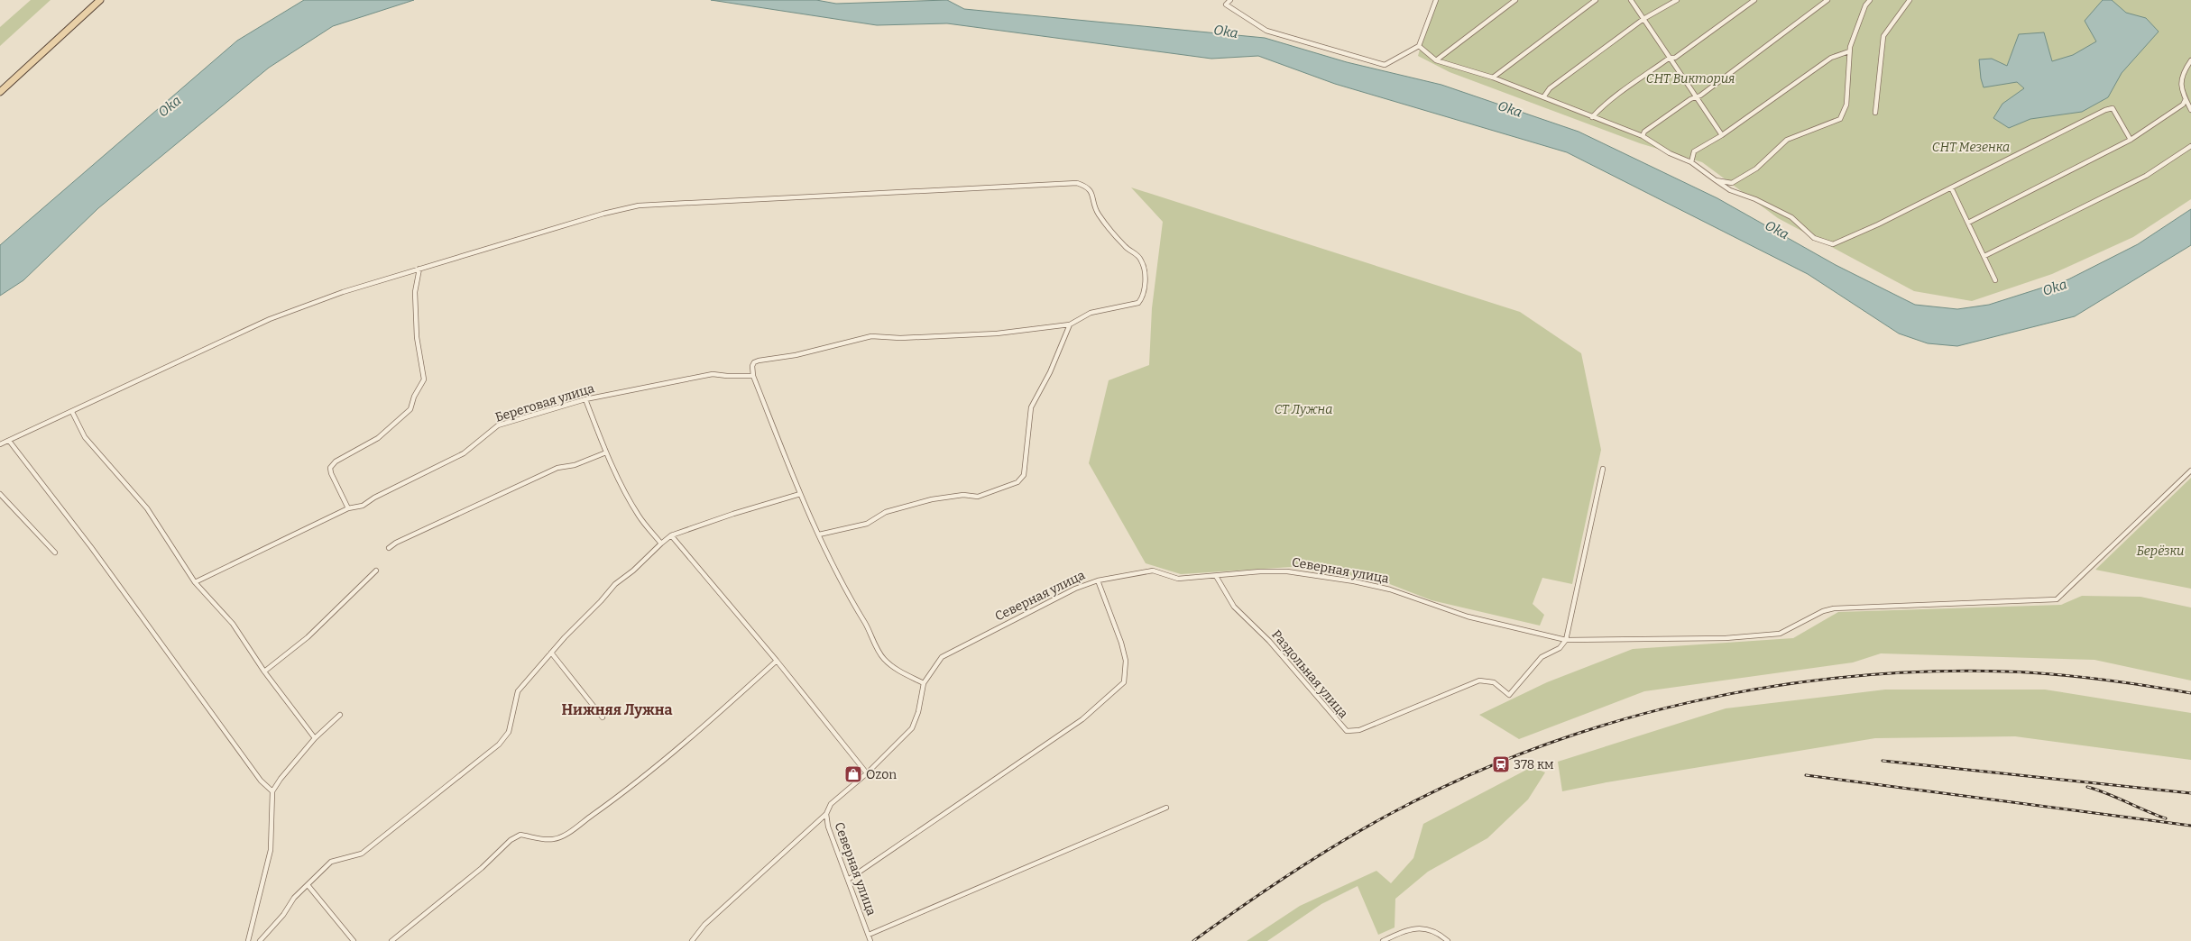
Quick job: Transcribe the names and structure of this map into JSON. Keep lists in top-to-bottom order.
{
  "streets": {
    "street": ["Береговая улица", "Северная улица", "Раздольная улица"]
  },
  "crossings": [
    ["Северная улица", "Раздольная улица"]
  ],
  "districts": ["Нижняя Лужна"],
  "water": ["Oka"],
  "parks": [
    "СНТ Виктория",
    "СНТ Мезенка",
    "СТ Лужна",
    "Берёзки"
  ],
  "places": {
    "station": ["378 км"],
    "shop": ["Ozon"]
  }
}
